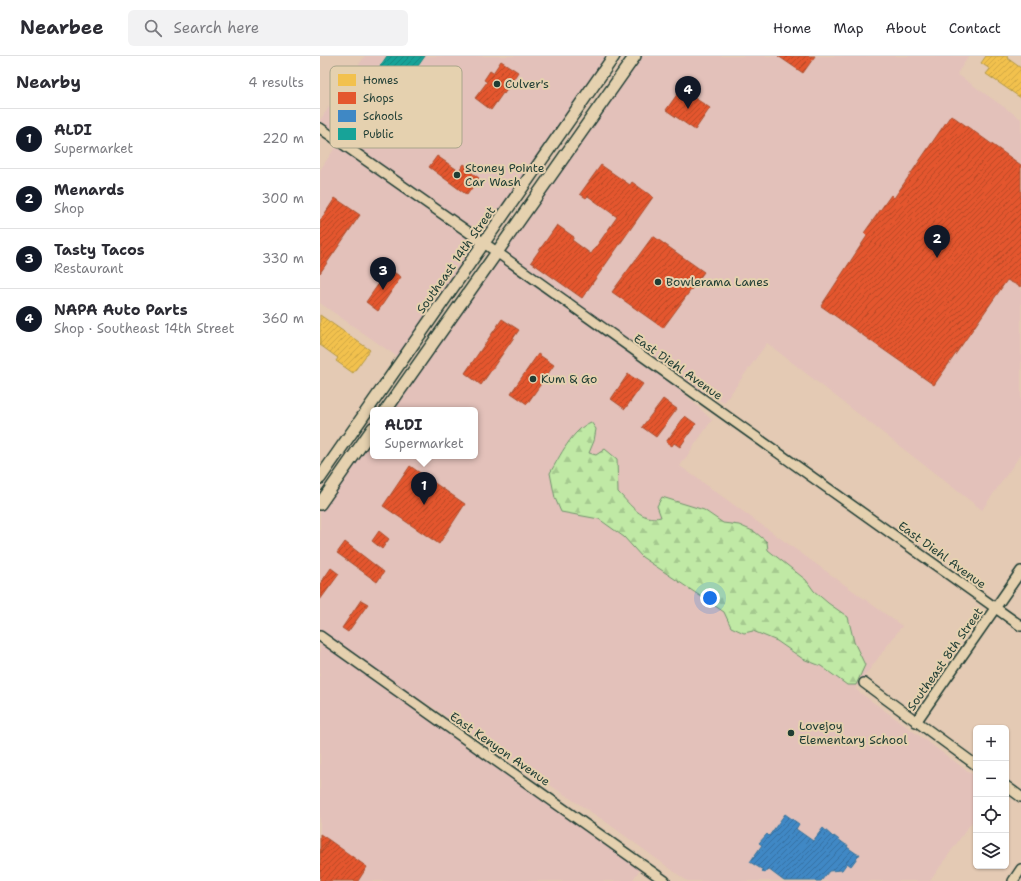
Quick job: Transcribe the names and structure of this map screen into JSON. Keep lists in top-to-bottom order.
{
  "streets": {
    "main road": ["Southeast 14th Street"],
    "street": ["East Diehl Avenue", "Southeast 8th Street", "East Kenyon Avenue"]
  },
  "crossings": [
    ["Southeast 14th Street", "East Diehl Avenue"],
    ["East Diehl Avenue", "Southeast 8th Street"]
  ],
  "places": [
    "Culver's",
    "Stoney Pointe Car Wash",
    "Bowlerama Lanes",
    "Kum & Go",
    "Lovejoy Elementary School"
  ],
  "legend": [
    "Homes",
    "Shops",
    "Schools",
    "Public"
  ],
  "page": {
    "header": "Nearbee",
    "search": "Search here",
    "nav": [
      "Home",
      "Map",
      "About",
      "Contact"
    ],
    "heading": ["Nearby", "4 results"],
    "pins": [
      "4",
      "2",
      "3",
      "1"
    ],
    "list": [
      {
        "mark": "1",
        "name": "ALDI",
        "note": "Supermarket",
        "value": "220 m"
      },
      {
        "mark": "2",
        "name": "Menards",
        "note": "Shop",
        "value": "300 m"
      },
      {
        "mark": "3",
        "name": "Tasty Tacos",
        "note": "Restaurant",
        "value": "330 m"
      },
      {
        "mark": "4",
        "name": "NAPA Auto Parts",
        "note": "Shop · Southeast 14th Street",
        "value": "360 m"
      }
    ],
    "popup": ["ALDI", "Supermarket"],
    "map_buttons": ["+", "−"]
  }
}
